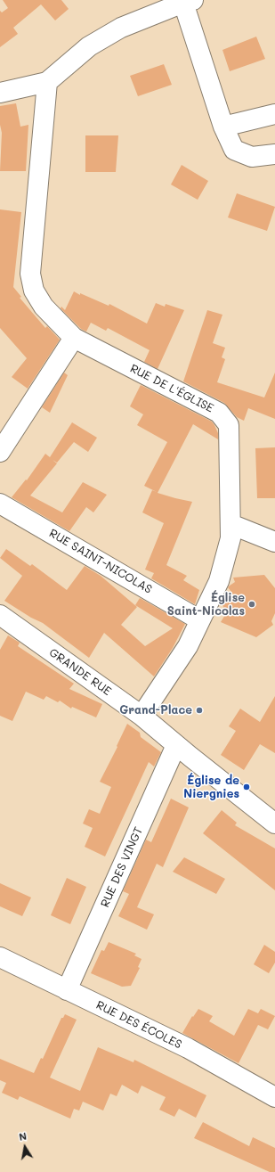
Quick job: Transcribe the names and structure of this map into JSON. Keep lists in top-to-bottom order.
{
  "streets": {
    "street": [
      "RUE DE L'ÉGLISE",
      "RUE SAINT-NICOLAS",
      "GRANDE RUE",
      "RUE DES VINGT",
      "RUE DES ÉCOLES"
    ]
  },
  "crossings": [
    ["RUE DE L'ÉGLISE", "RUE SAINT-NICOLAS"],
    ["RUE DE L'ÉGLISE", "GRANDE RUE"],
    ["GRANDE RUE", "RUE DES VINGT"],
    ["RUE DES VINGT", "RUE DES ÉCOLES"]
  ],
  "places": ["Église Saint-Nicolas", "Grand-Place", "Église de Niergnies"],
  "north": "top"
}
